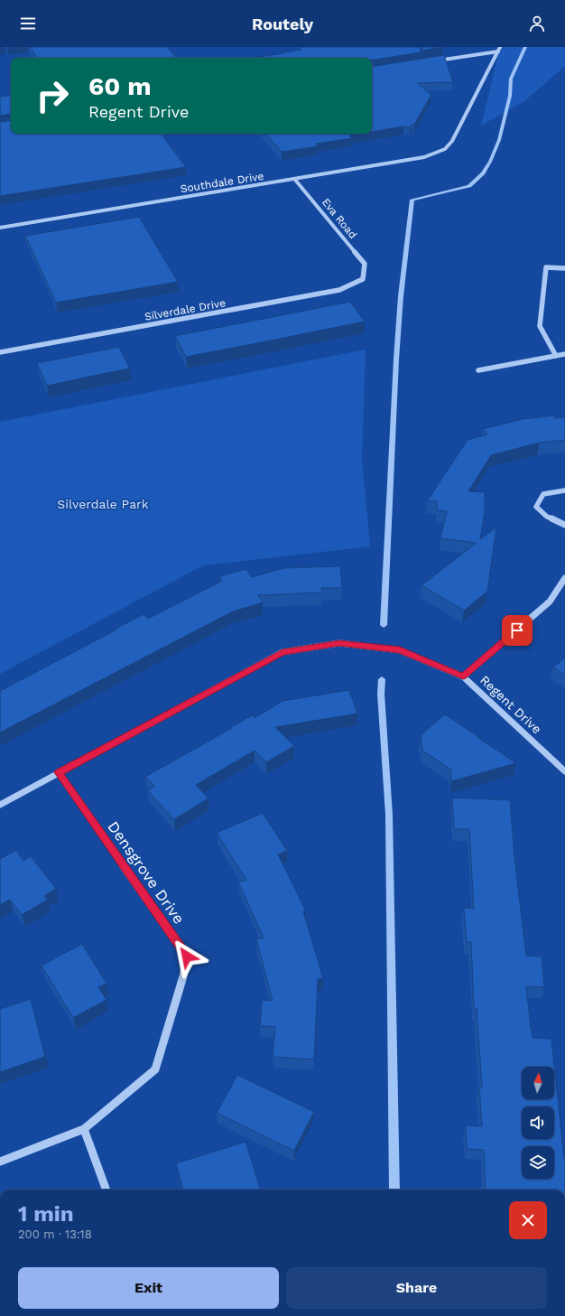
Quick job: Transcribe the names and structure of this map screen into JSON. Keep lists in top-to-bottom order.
{
  "streets": {
    "street": [
      "Southdale Drive",
      "Eva Road",
      "Silverdale Drive",
      "Regent Drive",
      "Densgrove Drive"
    ]
  },
  "crossings": [
    ["Southdale Drive", "Eva Road"],
    ["Eva Road", "Silverdale Drive"],
    ["Regent Drive", "Densgrove Drive"]
  ],
  "parks": ["Silverdale Park"],
  "north": "top",
  "page": {
    "header": "Routely",
    "turn": ["60 m", "Regent Drive"],
    "heading": ["1 min", "200 m · 13:18"],
    "buttons": ["Exit", "Share"]
  }
}
